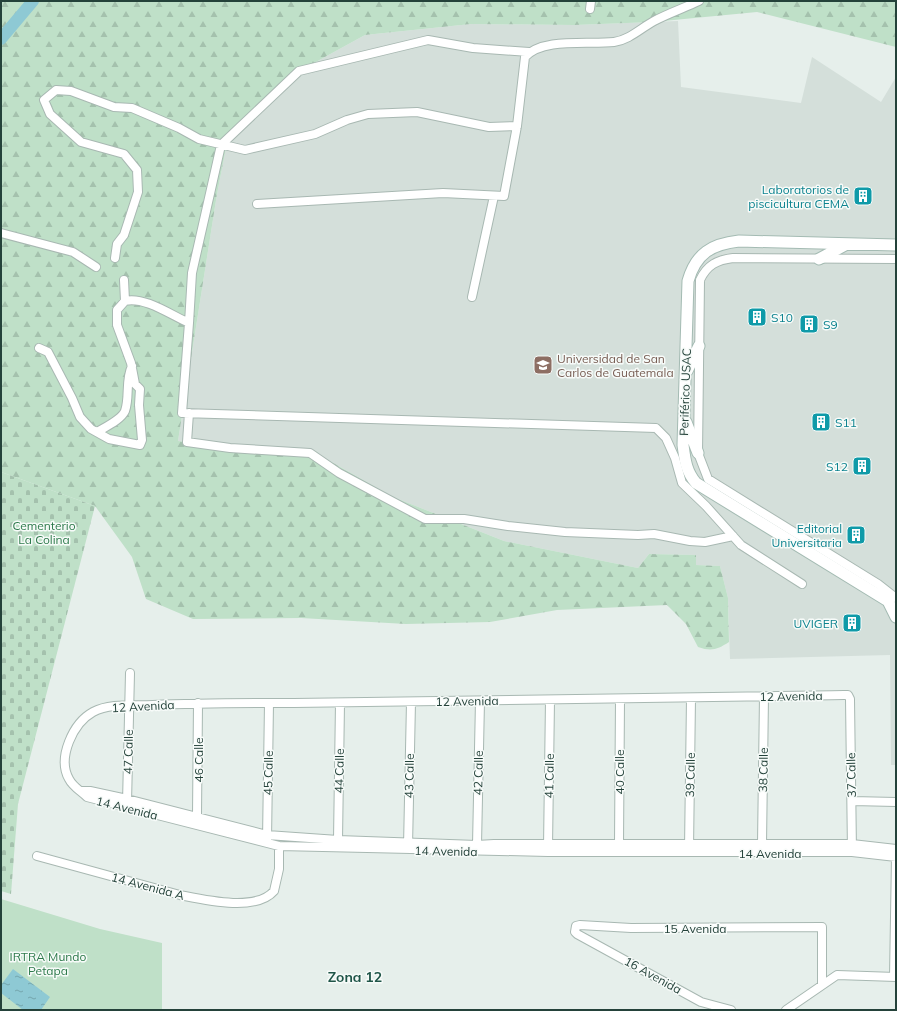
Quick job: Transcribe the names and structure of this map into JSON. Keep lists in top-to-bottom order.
{
  "streets": {
    "street": [
      "Periférico USAC",
      "12 Avenida",
      "47 Calle",
      "46 Calle",
      "38 Calle",
      "44 Calle",
      "40 Calle",
      "45 Calle",
      "42 Calle",
      "39 Calle",
      "37 Calle",
      "43 Calle",
      "41 Calle",
      "14 Avenida",
      "14 Avenida A",
      "15 Avenida",
      "16 Avenida"
    ]
  },
  "crossings": [
    ["12 Avenida", "47 Calle"],
    ["12 Avenida", "46 Calle"],
    ["12 Avenida", "38 Calle"],
    ["12 Avenida", "44 Calle"],
    ["12 Avenida", "40 Calle"],
    ["12 Avenida", "45 Calle"],
    ["12 Avenida", "42 Calle"],
    ["12 Avenida", "39 Calle"],
    ["12 Avenida", "37 Calle"],
    ["12 Avenida", "43 Calle"],
    ["12 Avenida", "41 Calle"],
    ["12 Avenida", "14 Avenida"],
    ["47 Calle", "14 Avenida"],
    ["46 Calle", "14 Avenida"],
    ["38 Calle", "14 Avenida"],
    ["44 Calle", "14 Avenida"],
    ["40 Calle", "14 Avenida"],
    ["45 Calle", "14 Avenida"],
    ["42 Calle", "14 Avenida"],
    ["39 Calle", "14 Avenida"],
    ["37 Calle", "14 Avenida"],
    ["43 Calle", "14 Avenida"],
    ["41 Calle", "14 Avenida"],
    ["14 Avenida", "14 Avenida A"],
    ["15 Avenida", "16 Avenida"]
  ],
  "districts": ["Zona 12"],
  "parks": ["Cementerio La Colina", "IRTRA Mundo Petapa"],
  "places": {
    "building": [
      "Laboratorios de piscicultura CEMA",
      "S10",
      "S9",
      "S11",
      "S12",
      "Editorial Universitaria",
      "UVIGER"
    ],
    "school or university": ["Universidad de San Carlos de Guatemala"]
  }
}
